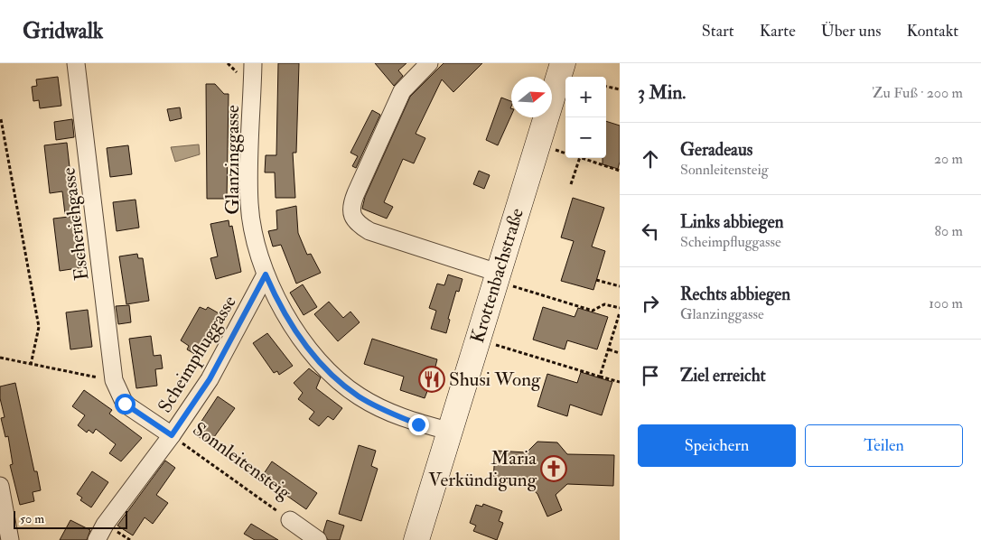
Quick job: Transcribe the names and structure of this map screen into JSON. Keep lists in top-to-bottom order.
{
  "streets": {
    "main road": ["Krottenbachstraße"],
    "street": [
      "Glanzinggasse",
      "Escherichgasse",
      "Scheimpfluggasse",
      "Sonnleitensteig"
    ]
  },
  "crossings": [
    ["Glanzinggasse", "Krottenbachstraße"],
    ["Glanzinggasse", "Scheimpfluggasse"],
    ["Escherichgasse", "Sonnleitensteig"],
    ["Scheimpfluggasse", "Sonnleitensteig"]
  ],
  "places": {
    "restaurant": ["Shusi Wong"],
    "church": ["Maria Verkündigung"]
  },
  "scale_bar": "50 m",
  "north": "right",
  "page": {
    "header": "Gridwalk",
    "nav": [
      "Start",
      "Karte",
      "Über uns",
      "Kontakt"
    ],
    "heading": ["3 Min.", "Zu Fuß · 200 m"],
    "map_buttons": ["+", "−"],
    "list": [
      ["Geradeaus", "Sonnleitensteig", "20 m"],
      ["Links abbiegen", "Scheimpfluggasse", "80 m"],
      ["Rechts abbiegen", "Glanzinggasse", "100 m"],
      "Ziel erreicht"
    ],
    "buttons": ["Speichern", "Teilen"],
    "scale": "50 m"
  }
}
